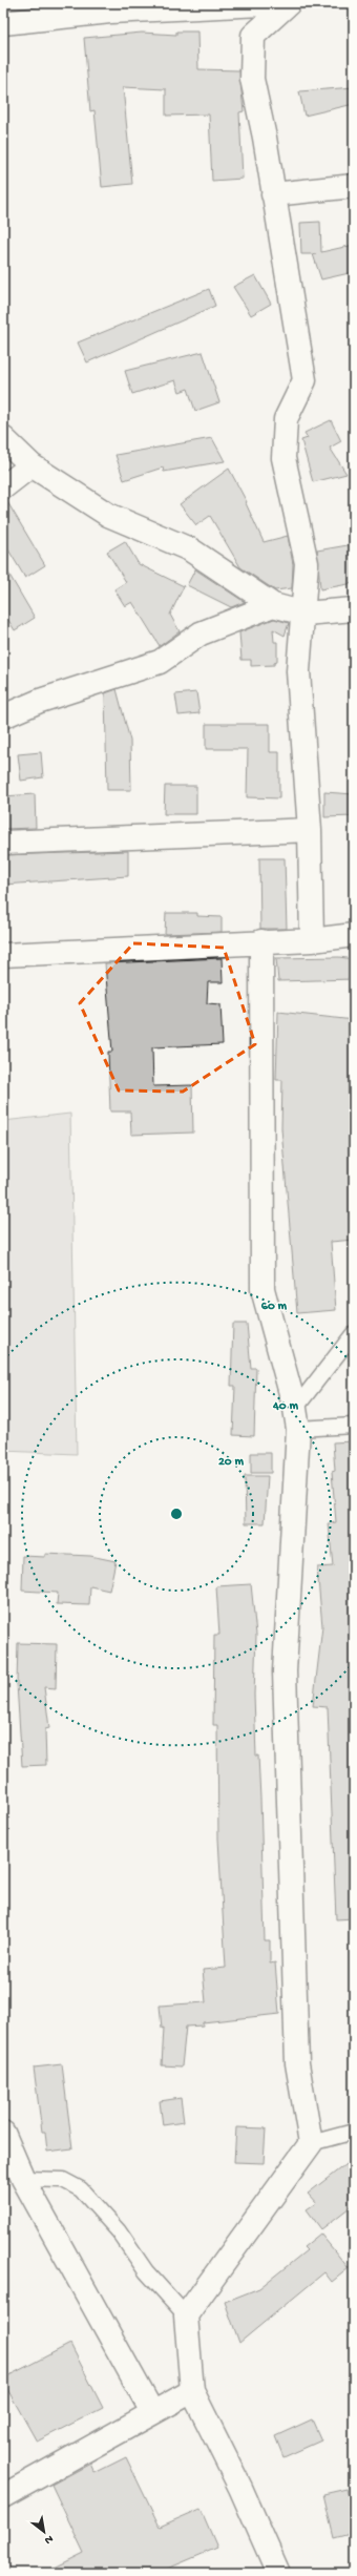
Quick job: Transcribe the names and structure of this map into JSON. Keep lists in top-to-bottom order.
{
  "north": "bottom right",
  "rings": ["60 m", "40 m", "20 m"]
}
